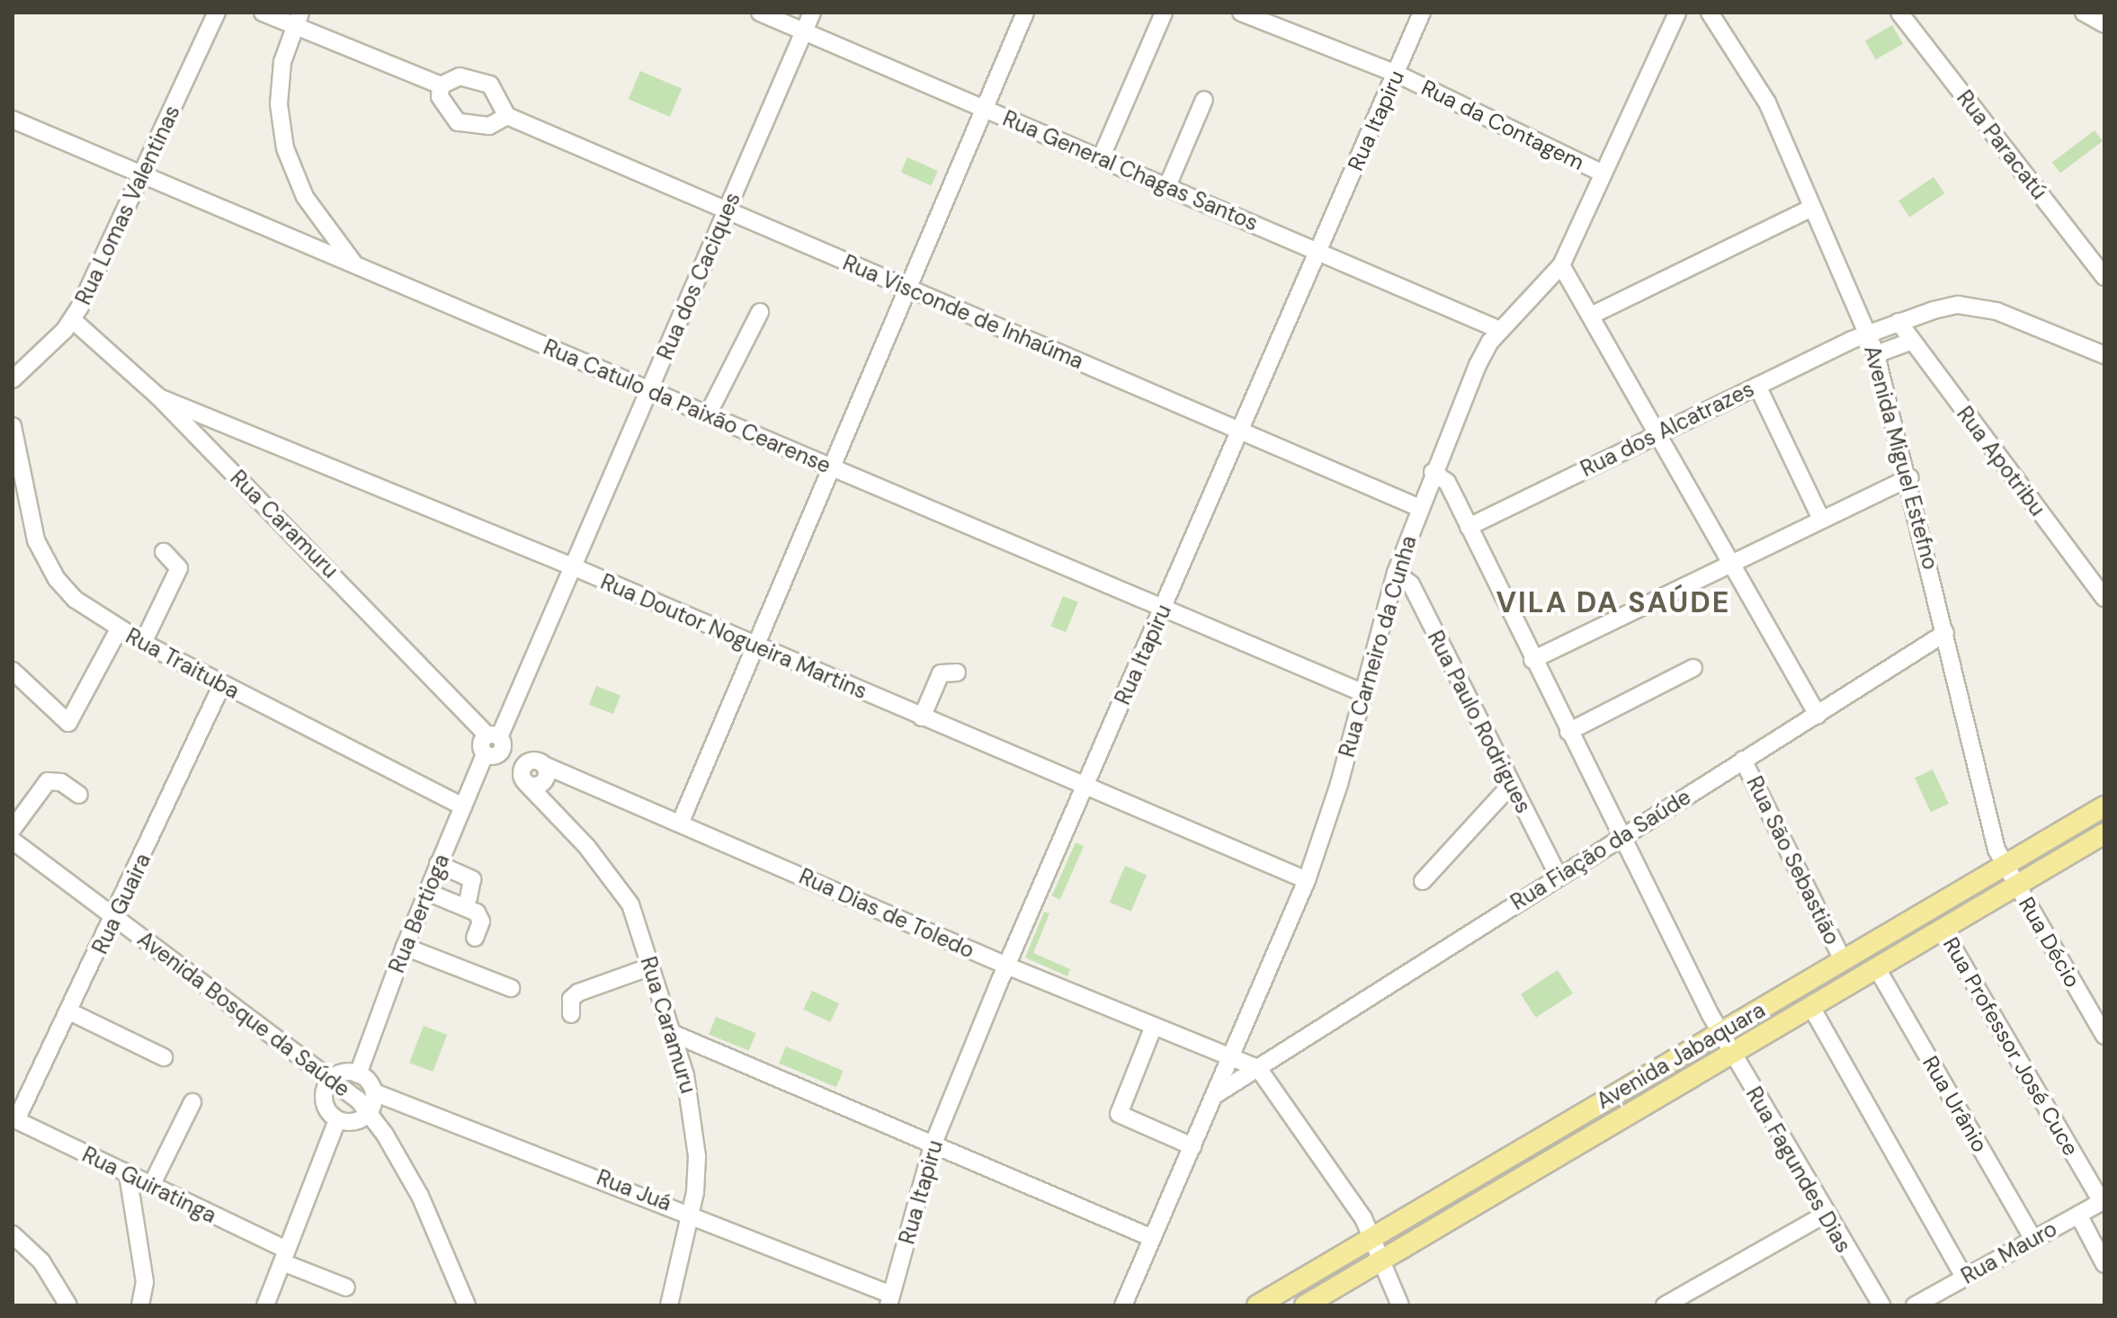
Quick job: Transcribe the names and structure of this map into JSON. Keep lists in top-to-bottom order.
{
  "streets": {
    "main road": ["Avenida Jabaquara"],
    "street": [
      "Rua Itapiru",
      "Rua da Contagem",
      "Rua Paracatú",
      "Rua General Chagas Santos",
      "Rua Lomas Valentinas",
      "Rua dos Caciques",
      "Rua Visconde de Inhaúma",
      "Rua Catulo da Paixão Cearense",
      "Rua dos Alcatrazes",
      "Avenida Miguel Estefno",
      "Rua Apotribu",
      "Rua Caramuru",
      "Rua Doutor Nogueira Martins",
      "Rua Carneiro da Cunha",
      "Rua Traituba",
      "Rua Paulo Rodrigues",
      "Rua Fiação da Saúde",
      "Rua São Sebastião",
      "Rua Guaira",
      "Rua Bertioga",
      "Rua Dias de Toledo",
      "Rua Décio",
      "Avenida Bosque da Saúde",
      "Rua Professor José Cuce",
      "Rua Urânio",
      "Rua Fagundes Dias",
      "Rua Guiratinga",
      "Rua Juá",
      "Rua Mauro"
    ]
  },
  "crossings": [
    ["Rua Itapiru", "Rua da Contagem"],
    ["Rua Itapiru", "Rua General Chagas Santos"],
    ["Rua Itapiru", "Rua Visconde de Inhaúma"],
    ["Rua Itapiru", "Rua Catulo da Paixão Cearense"],
    ["Rua Itapiru", "Rua Doutor Nogueira Martins"],
    ["Rua Itapiru", "Rua Dias de Toledo"],
    ["Rua Itapiru", "Rua Juá"],
    ["Rua da Contagem", "Rua Carneiro da Cunha"],
    ["Rua General Chagas Santos", "Rua dos Caciques"],
    ["Rua General Chagas Santos", "Rua Carneiro da Cunha"],
    ["Rua Lomas Valentinas", "Rua Catulo da Paixão Cearense"],
    ["Rua Lomas Valentinas", "Rua Caramuru"],
    ["Rua dos Caciques", "Rua Visconde de Inhaúma"],
    ["Rua dos Caciques", "Rua Catulo da Paixão Cearense"],
    ["Rua dos Caciques", "Rua Caramuru"],
    ["Rua dos Caciques", "Rua Doutor Nogueira Martins"],
    ["Rua dos Caciques", "Rua Bertioga"],
    ["Rua dos Caciques", "Rua Dias de Toledo"],
    ["Rua Visconde de Inhaúma", "Rua Carneiro da Cunha"],
    ["Rua Catulo da Paixão Cearense", "Rua Carneiro da Cunha"],
    ["Rua dos Alcatrazes", "Avenida Miguel Estefno"],
    ["Rua dos Alcatrazes", "Rua Apotribu"],
    ["Rua dos Alcatrazes", "Rua Fagundes Dias"],
    ["Avenida Miguel Estefno", "Rua Fiação da Saúde"],
    ["Avenida Miguel Estefno", "Rua Décio"],
    ["Avenida Miguel Estefno", "Avenida Jabaquara"],
    ["Rua Caramuru", "Rua Doutor Nogueira Martins"],
    ["Rua Caramuru", "Rua Bertioga"],
    ["Rua Caramuru", "Rua Dias de Toledo"],
    ["Rua Caramuru", "Rua Juá"],
    ["Rua Doutor Nogueira Martins", "Rua Carneiro da Cunha"],
    ["Rua Carneiro da Cunha", "Rua Paulo Rodrigues"],
    ["Rua Carneiro da Cunha", "Rua Fiação da Saúde"],
    ["Rua Carneiro da Cunha", "Rua Dias de Toledo"],
    ["Rua Carneiro da Cunha", "Rua Fagundes Dias"],
    ["Rua Traituba", "Rua Guaira"],
    ["Rua Traituba", "Rua Bertioga"],
    ["Rua Paulo Rodrigues", "Rua Fiação da Saúde"],
    ["Rua Fiação da Saúde", "Rua São Sebastião"],
    ["Rua Fiação da Saúde", "Rua Dias de Toledo"],
    ["Rua Fiação da Saúde", "Rua Fagundes Dias"],
    ["Rua São Sebastião", "Avenida Jabaquara"],
    ["Rua Guaira", "Avenida Bosque da Saúde"],
    ["Rua Guaira", "Rua Guiratinga"],
    ["Rua Bertioga", "Rua Dias de Toledo"],
    ["Rua Décio", "Avenida Jabaquara"],
    ["Rua Professor José Cuce", "Avenida Jabaquara"],
    ["Rua Professor José Cuce", "Rua Mauro"],
    ["Avenida Jabaquara", "Rua Urânio"],
    ["Avenida Jabaquara", "Rua Fagundes Dias"],
    ["Rua Urânio", "Rua Mauro"]
  ],
  "districts": ["VILA DA SAÚDE"]
}
